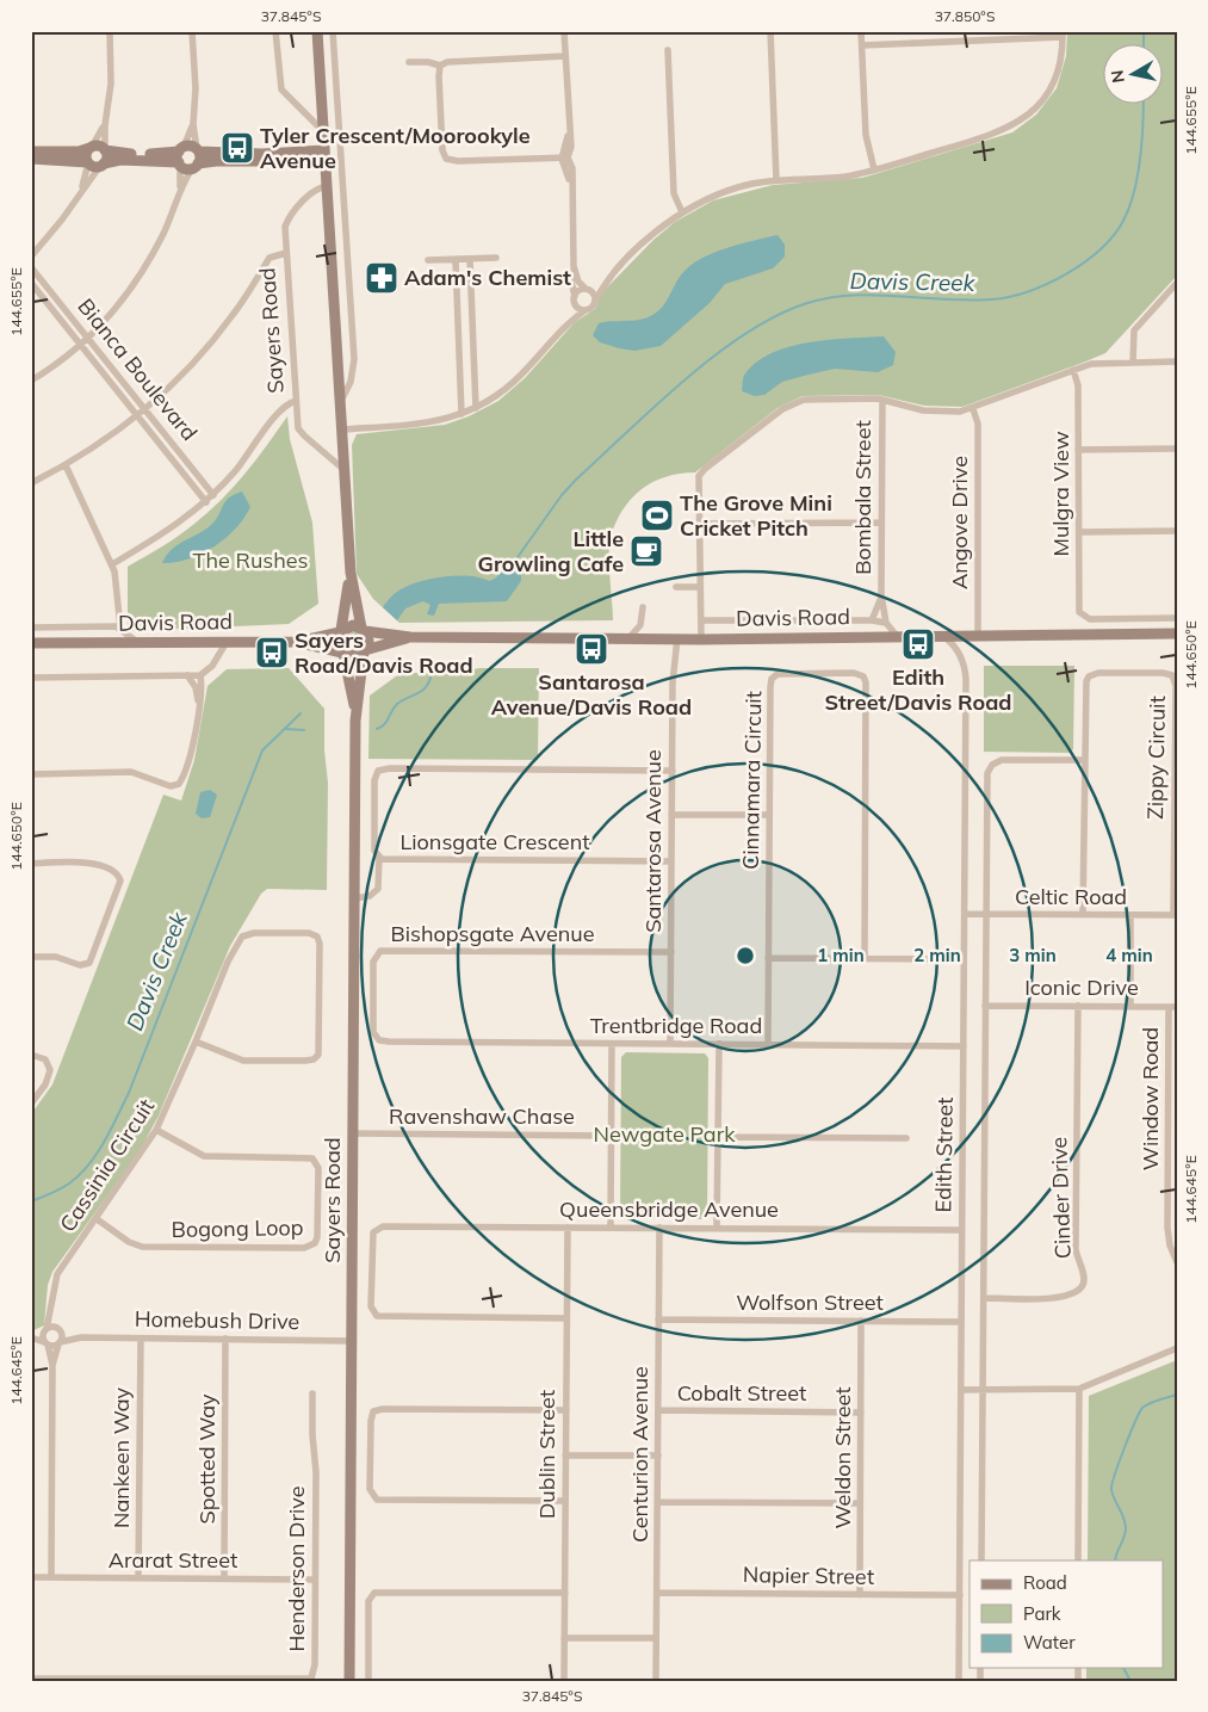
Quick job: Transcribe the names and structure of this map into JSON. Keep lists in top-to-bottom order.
{
  "streets": {
    "street": [
      "Sayers Road",
      "Bianca Boulevard",
      "Mulgra View",
      "Bombala Street",
      "Angove Drive",
      "Davis Road",
      "Zippy Circuit",
      "Cinnamara Circuit",
      "Santarosa Avenue",
      "Lionsgate Crescent",
      "Celtic Road",
      "Bishopsgate Avenue",
      "Iconic Drive",
      "Trentbridge Road",
      "Window Road",
      "Ravenshaw Chase",
      "Edith Street",
      "Cassinia Circuit",
      "Cinder Drive",
      "Queensbridge Avenue",
      "Bogong Loop",
      "Wolfson Street",
      "Homebush Drive",
      "Cobalt Street",
      "Dublin Street",
      "Centurion Avenue",
      "Nankeen Way",
      "Weldon Street",
      "Spotted Way",
      "Ararat Street",
      "Henderson Drive",
      "Napier Street"
    ]
  },
  "crossings": [
    ["Sayers Road", "Davis Road"],
    ["Sayers Road", "Ravenshaw Chase"],
    ["Sayers Road", "Homebush Drive"],
    ["Angove Drive", "Davis Road"],
    ["Davis Road", "Santarosa Avenue"],
    ["Davis Road", "Edith Street"],
    ["Zippy Circuit", "Celtic Road"],
    ["Zippy Circuit", "Edith Street"],
    ["Cinnamara Circuit", "Trentbridge Road"],
    ["Santarosa Avenue", "Lionsgate Crescent"],
    ["Santarosa Avenue", "Bishopsgate Avenue"],
    ["Santarosa Avenue", "Trentbridge Road"],
    ["Celtic Road", "Edith Street"],
    ["Bishopsgate Avenue", "Trentbridge Road"],
    ["Iconic Drive", "Window Road"],
    ["Iconic Drive", "Edith Street"],
    ["Iconic Drive", "Cinder Drive"],
    ["Trentbridge Road", "Edith Street"],
    ["Edith Street", "Cinder Drive"],
    ["Edith Street", "Queensbridge Avenue"],
    ["Edith Street", "Wolfson Street"],
    ["Edith Street", "Napier Street"],
    ["Cassinia Circuit", "Bogong Loop"],
    ["Cassinia Circuit", "Homebush Drive"],
    ["Queensbridge Avenue", "Dublin Street"],
    ["Queensbridge Avenue", "Centurion Avenue"],
    ["Wolfson Street", "Centurion Avenue"],
    ["Wolfson Street", "Weldon Street"],
    ["Homebush Drive", "Nankeen Way"],
    ["Homebush Drive", "Spotted Way"],
    ["Cobalt Street", "Centurion Avenue"],
    ["Cobalt Street", "Weldon Street"],
    ["Centurion Avenue", "Napier Street"],
    ["Nankeen Way", "Ararat Street"],
    ["Weldon Street", "Napier Street"],
    ["Spotted Way", "Ararat Street"],
    ["Ararat Street", "Henderson Drive"]
  ],
  "water": ["Davis Creek"],
  "parks": ["The Rushes", "Newgate Park"],
  "places": {
    "bus stop": [
      "Tyler Crescent/Moorookyle Avenue",
      "Edith Street/Davis Road",
      "Santarosa Avenue/Davis Road",
      "Sayers Road/Davis Road"
    ],
    "pharmacy": ["Adam's Chemist"],
    "sports": ["The Grove Mini Cricket Pitch"],
    "cafe": ["Little Growling Cafe"]
  },
  "legend": ["Road", "Park", "Water"],
  "north": "left",
  "coordinates": [
    "37.845°S",
    "37.850°S",
    "144.655°E",
    "144.650°E",
    "144.645°E"
  ],
  "rings": [
    "1 min",
    "2 min",
    "3 min",
    "4 min"
  ]
}
